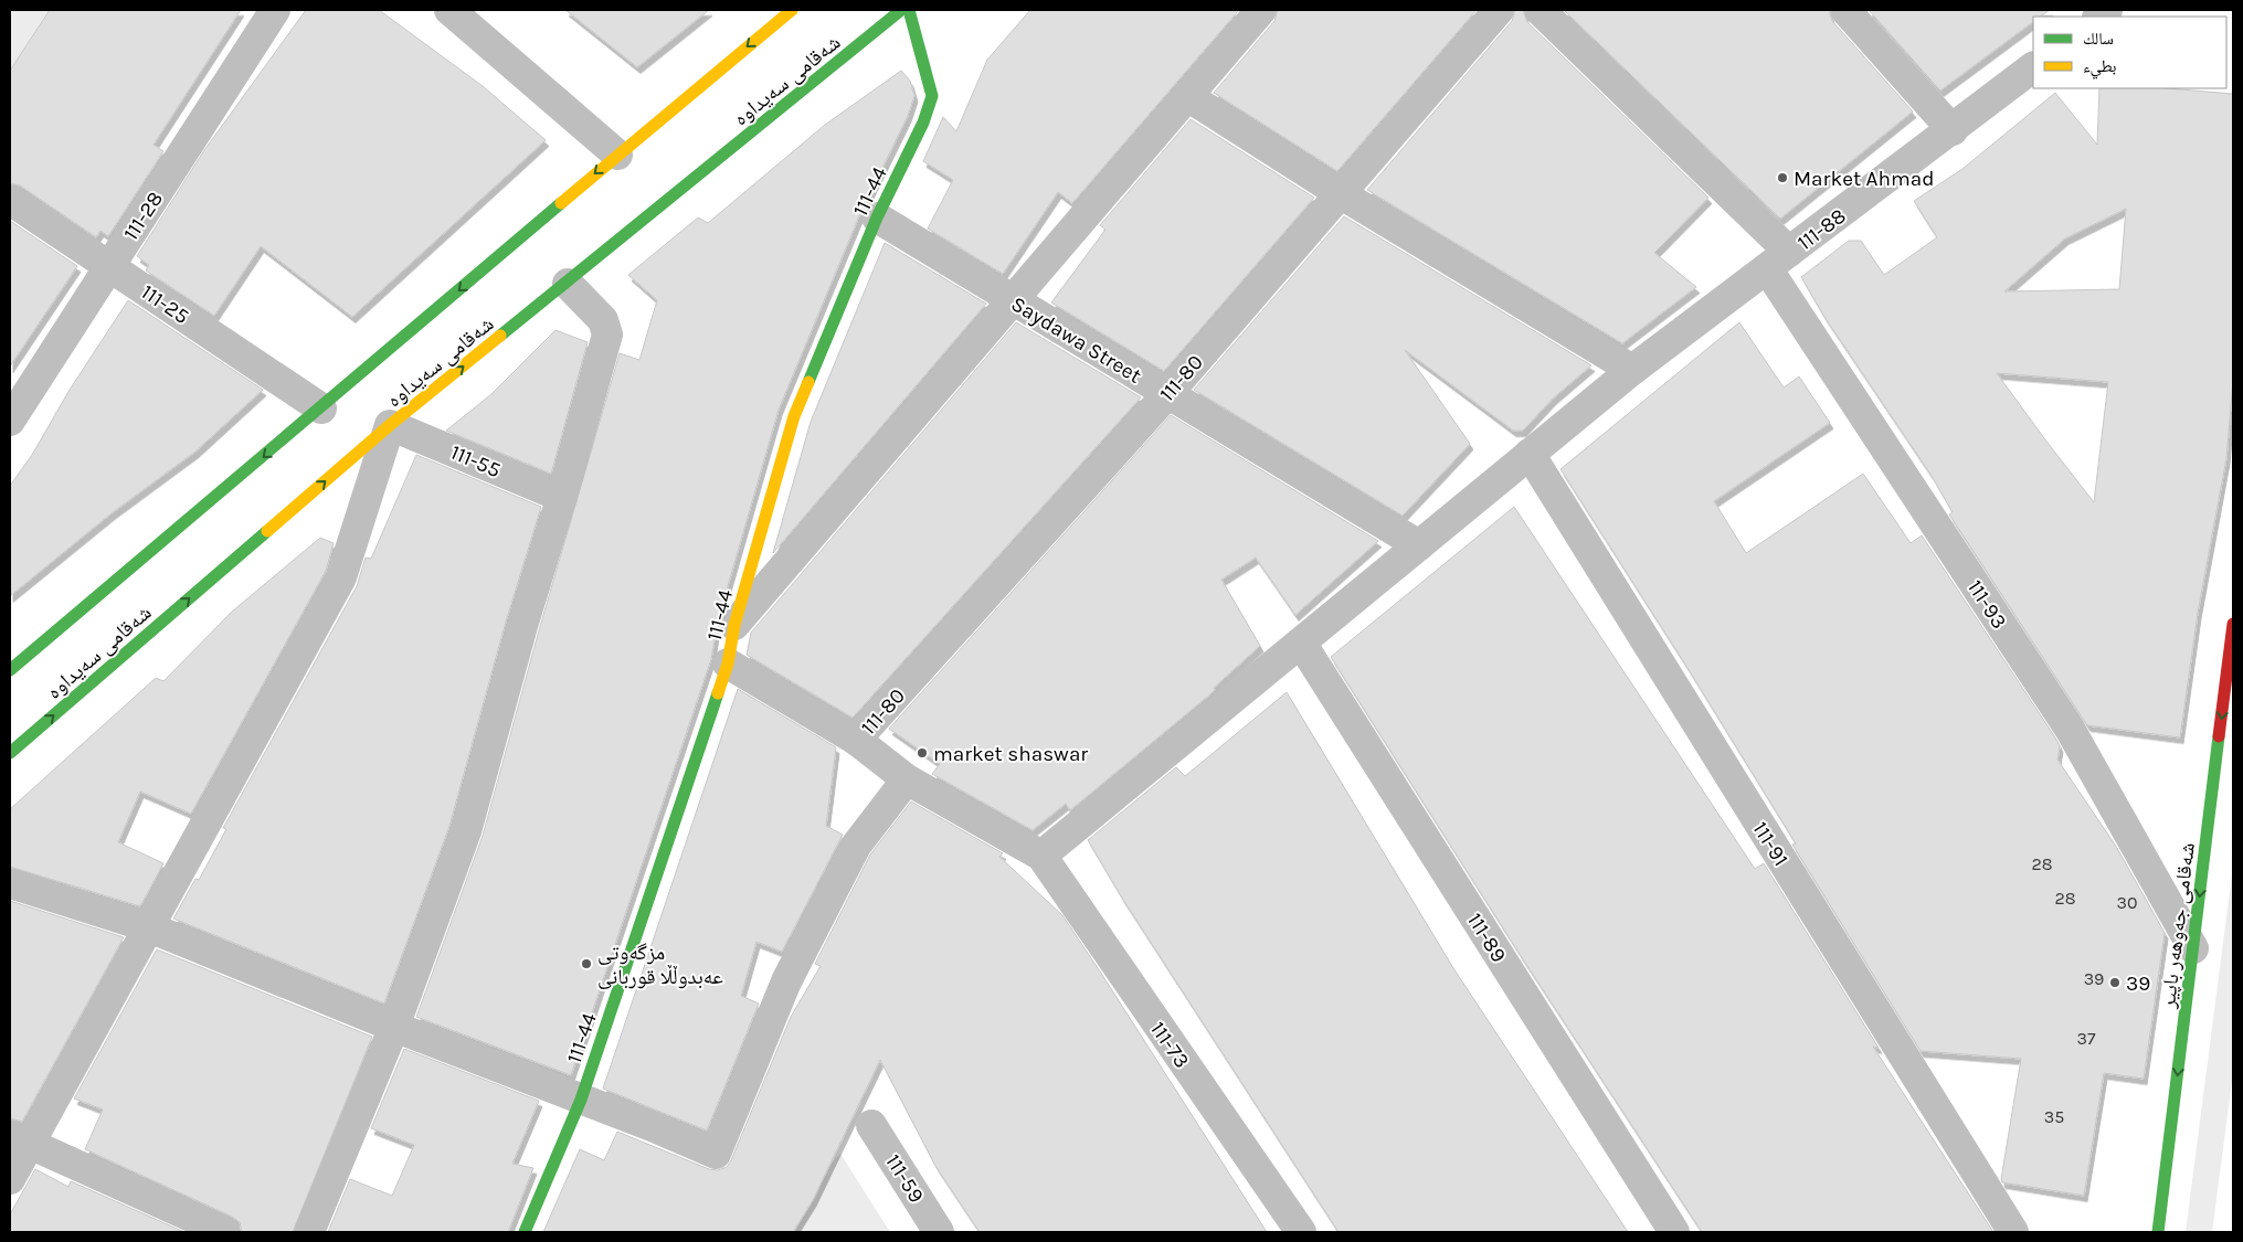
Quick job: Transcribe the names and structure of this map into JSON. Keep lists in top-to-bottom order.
{
  "streets": {
    "street": [
      "شەقامی سەیداوە",
      "111-44",
      "111-28",
      "111-88",
      "111-25",
      "Saydawa Street",
      "111-80",
      "111-55",
      "111-93",
      "111-91",
      "شەقامی جەوهەر باپیر",
      "111-89",
      "111-73",
      "111-59"
    ]
  },
  "crossings": [
    ["شەقامی سەیداوە", "111-25"],
    ["شەقامی سەیداوە", "111-55"],
    ["111-44", "Saydawa Street"],
    ["111-28", "111-25"],
    ["111-88", "Saydawa Street"],
    ["111-88", "111-93"],
    ["111-88", "111-91"],
    ["111-88", "111-89"],
    ["111-88", "111-73"],
    ["Saydawa Street", "111-80"],
    ["111-93", "شەقامی جەوهەر باپیر"]
  ],
  "one_way": ["شەقامی جەوهەر باپیر"],
  "places": [
    "Market Ahmad",
    "market shaswar",
    "مزگەوتی عەبدوڵڵا قوربانی",
    "39"
  ],
  "house_numbers": [
    "28",
    "28",
    "30",
    "39",
    "37",
    "35"
  ],
  "legend": ["سالك", "بطيء"]
}
